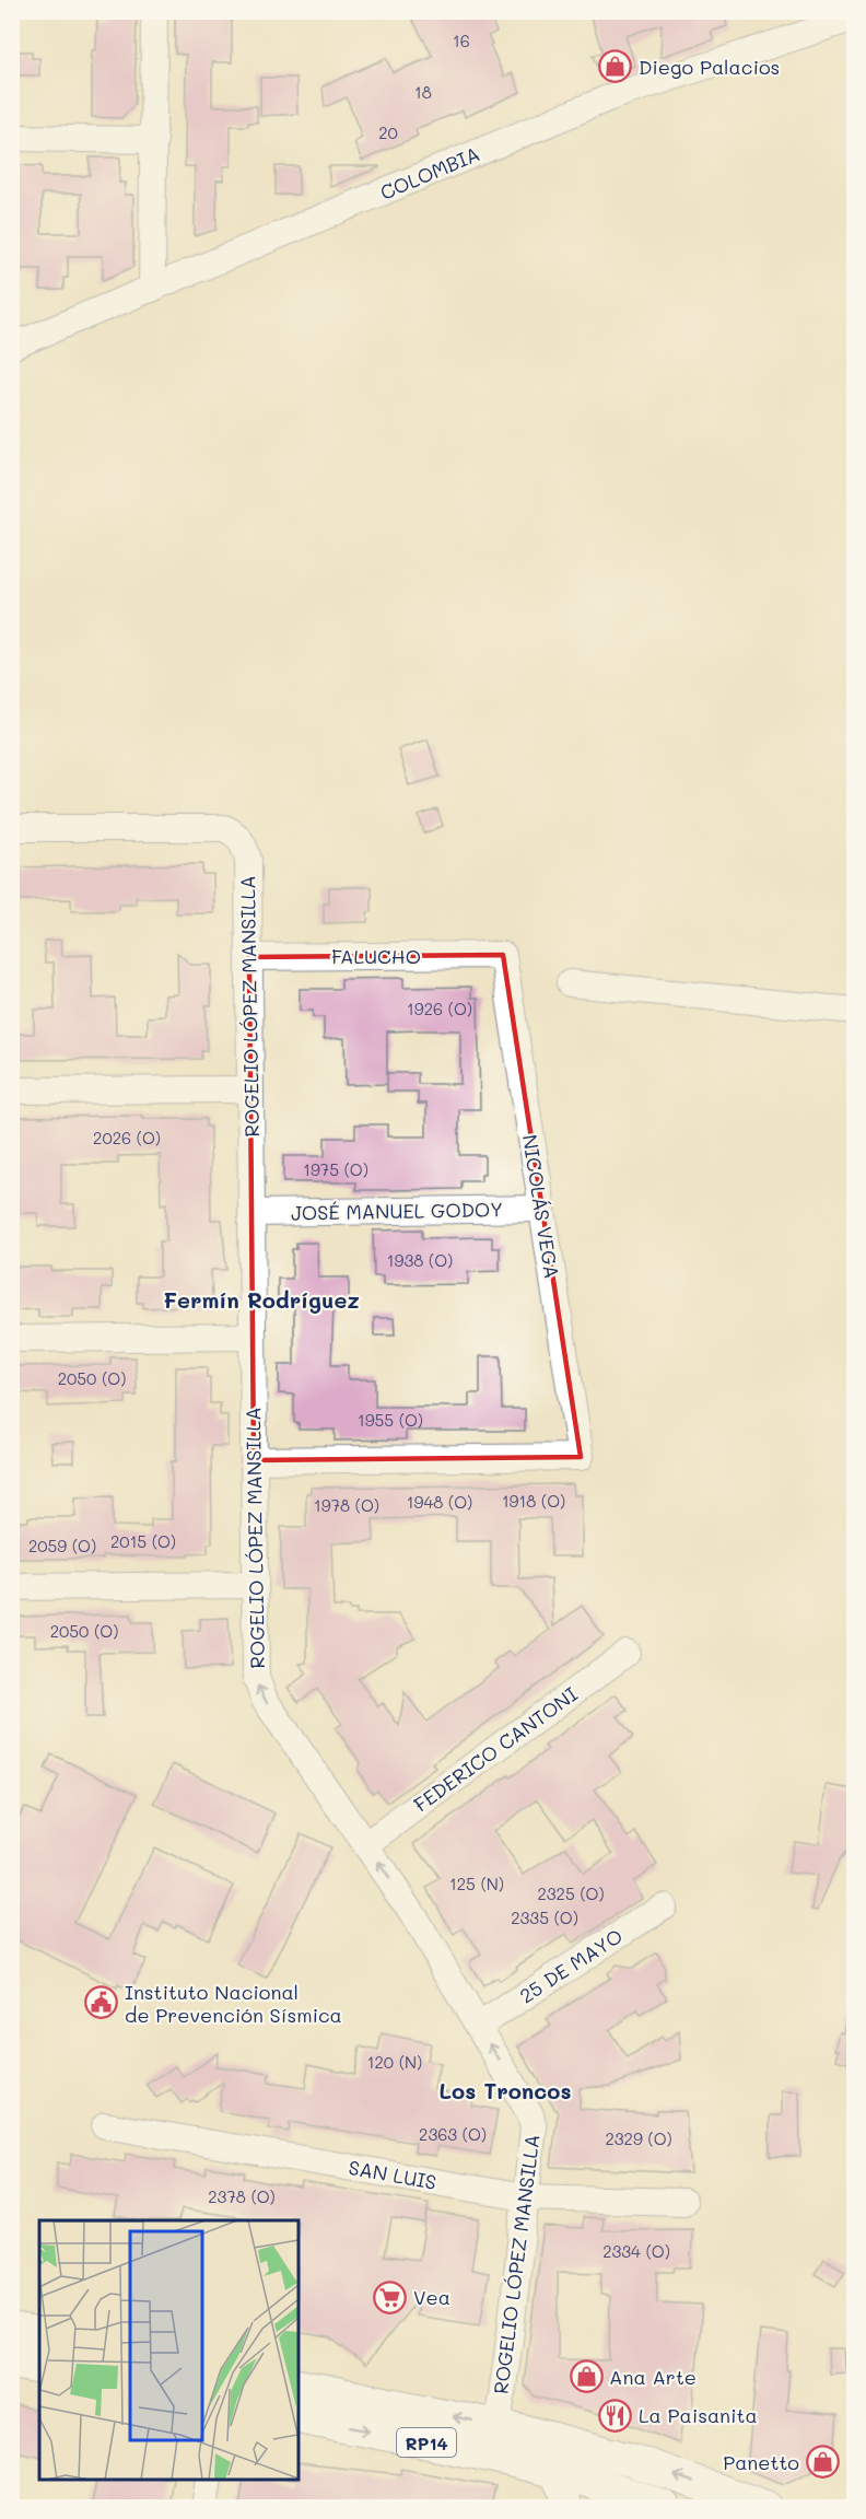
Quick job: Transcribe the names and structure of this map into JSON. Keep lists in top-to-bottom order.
{
  "streets": {
    "main road": ["RP14"],
    "street": [
      "COLOMBIA",
      "FALUCHO",
      "ROGELIO LÓPEZ MANSILLA",
      "NICOLÁS VEGA",
      "JOSÉ MANUEL GODOY",
      "FEDERICO CANTONI",
      "25 DE MAYO",
      "SAN LUIS"
    ]
  },
  "crossings": [
    ["FALUCHO", "ROGELIO LÓPEZ MANSILLA"],
    ["FALUCHO", "NICOLÁS VEGA"],
    ["ROGELIO LÓPEZ MANSILLA", "NICOLÁS VEGA"],
    ["ROGELIO LÓPEZ MANSILLA", "JOSÉ MANUEL GODOY"],
    ["ROGELIO LÓPEZ MANSILLA", "FEDERICO CANTONI"],
    ["ROGELIO LÓPEZ MANSILLA", "25 DE MAYO"],
    ["ROGELIO LÓPEZ MANSILLA", "SAN LUIS"],
    ["ROGELIO LÓPEZ MANSILLA", "RP14"],
    ["NICOLÁS VEGA", "JOSÉ MANUEL GODOY"]
  ],
  "one_way": ["ROGELIO LÓPEZ MANSILLA"],
  "districts": ["Fermín Rodríguez", "Los Troncos"],
  "places": {
    "shop": ["Diego Palacios", "Ana Arte", "Panetto"],
    "public building": ["Instituto Nacional de Prevención Sísmica"],
    "supermarket": ["Vea"],
    "restaurant": ["La Paisanita"]
  },
  "house_numbers": [
    "16",
    "18",
    "20",
    "1926 (O)",
    "2026 (O)",
    "1975 (O)",
    "1938 (O)",
    "2050 (O)",
    "1955 (O)",
    "1918 (O)",
    "1948 (O)",
    "1978 (O)",
    "2015 (O)",
    "2059 (O)",
    "2050 (O)",
    "125 (N)",
    "2325 (O)",
    "2335 (O)",
    "120 (N)",
    "2363 (O)",
    "2329 (O)",
    "2378 (O)",
    "2334 (O)"
  ]
}
